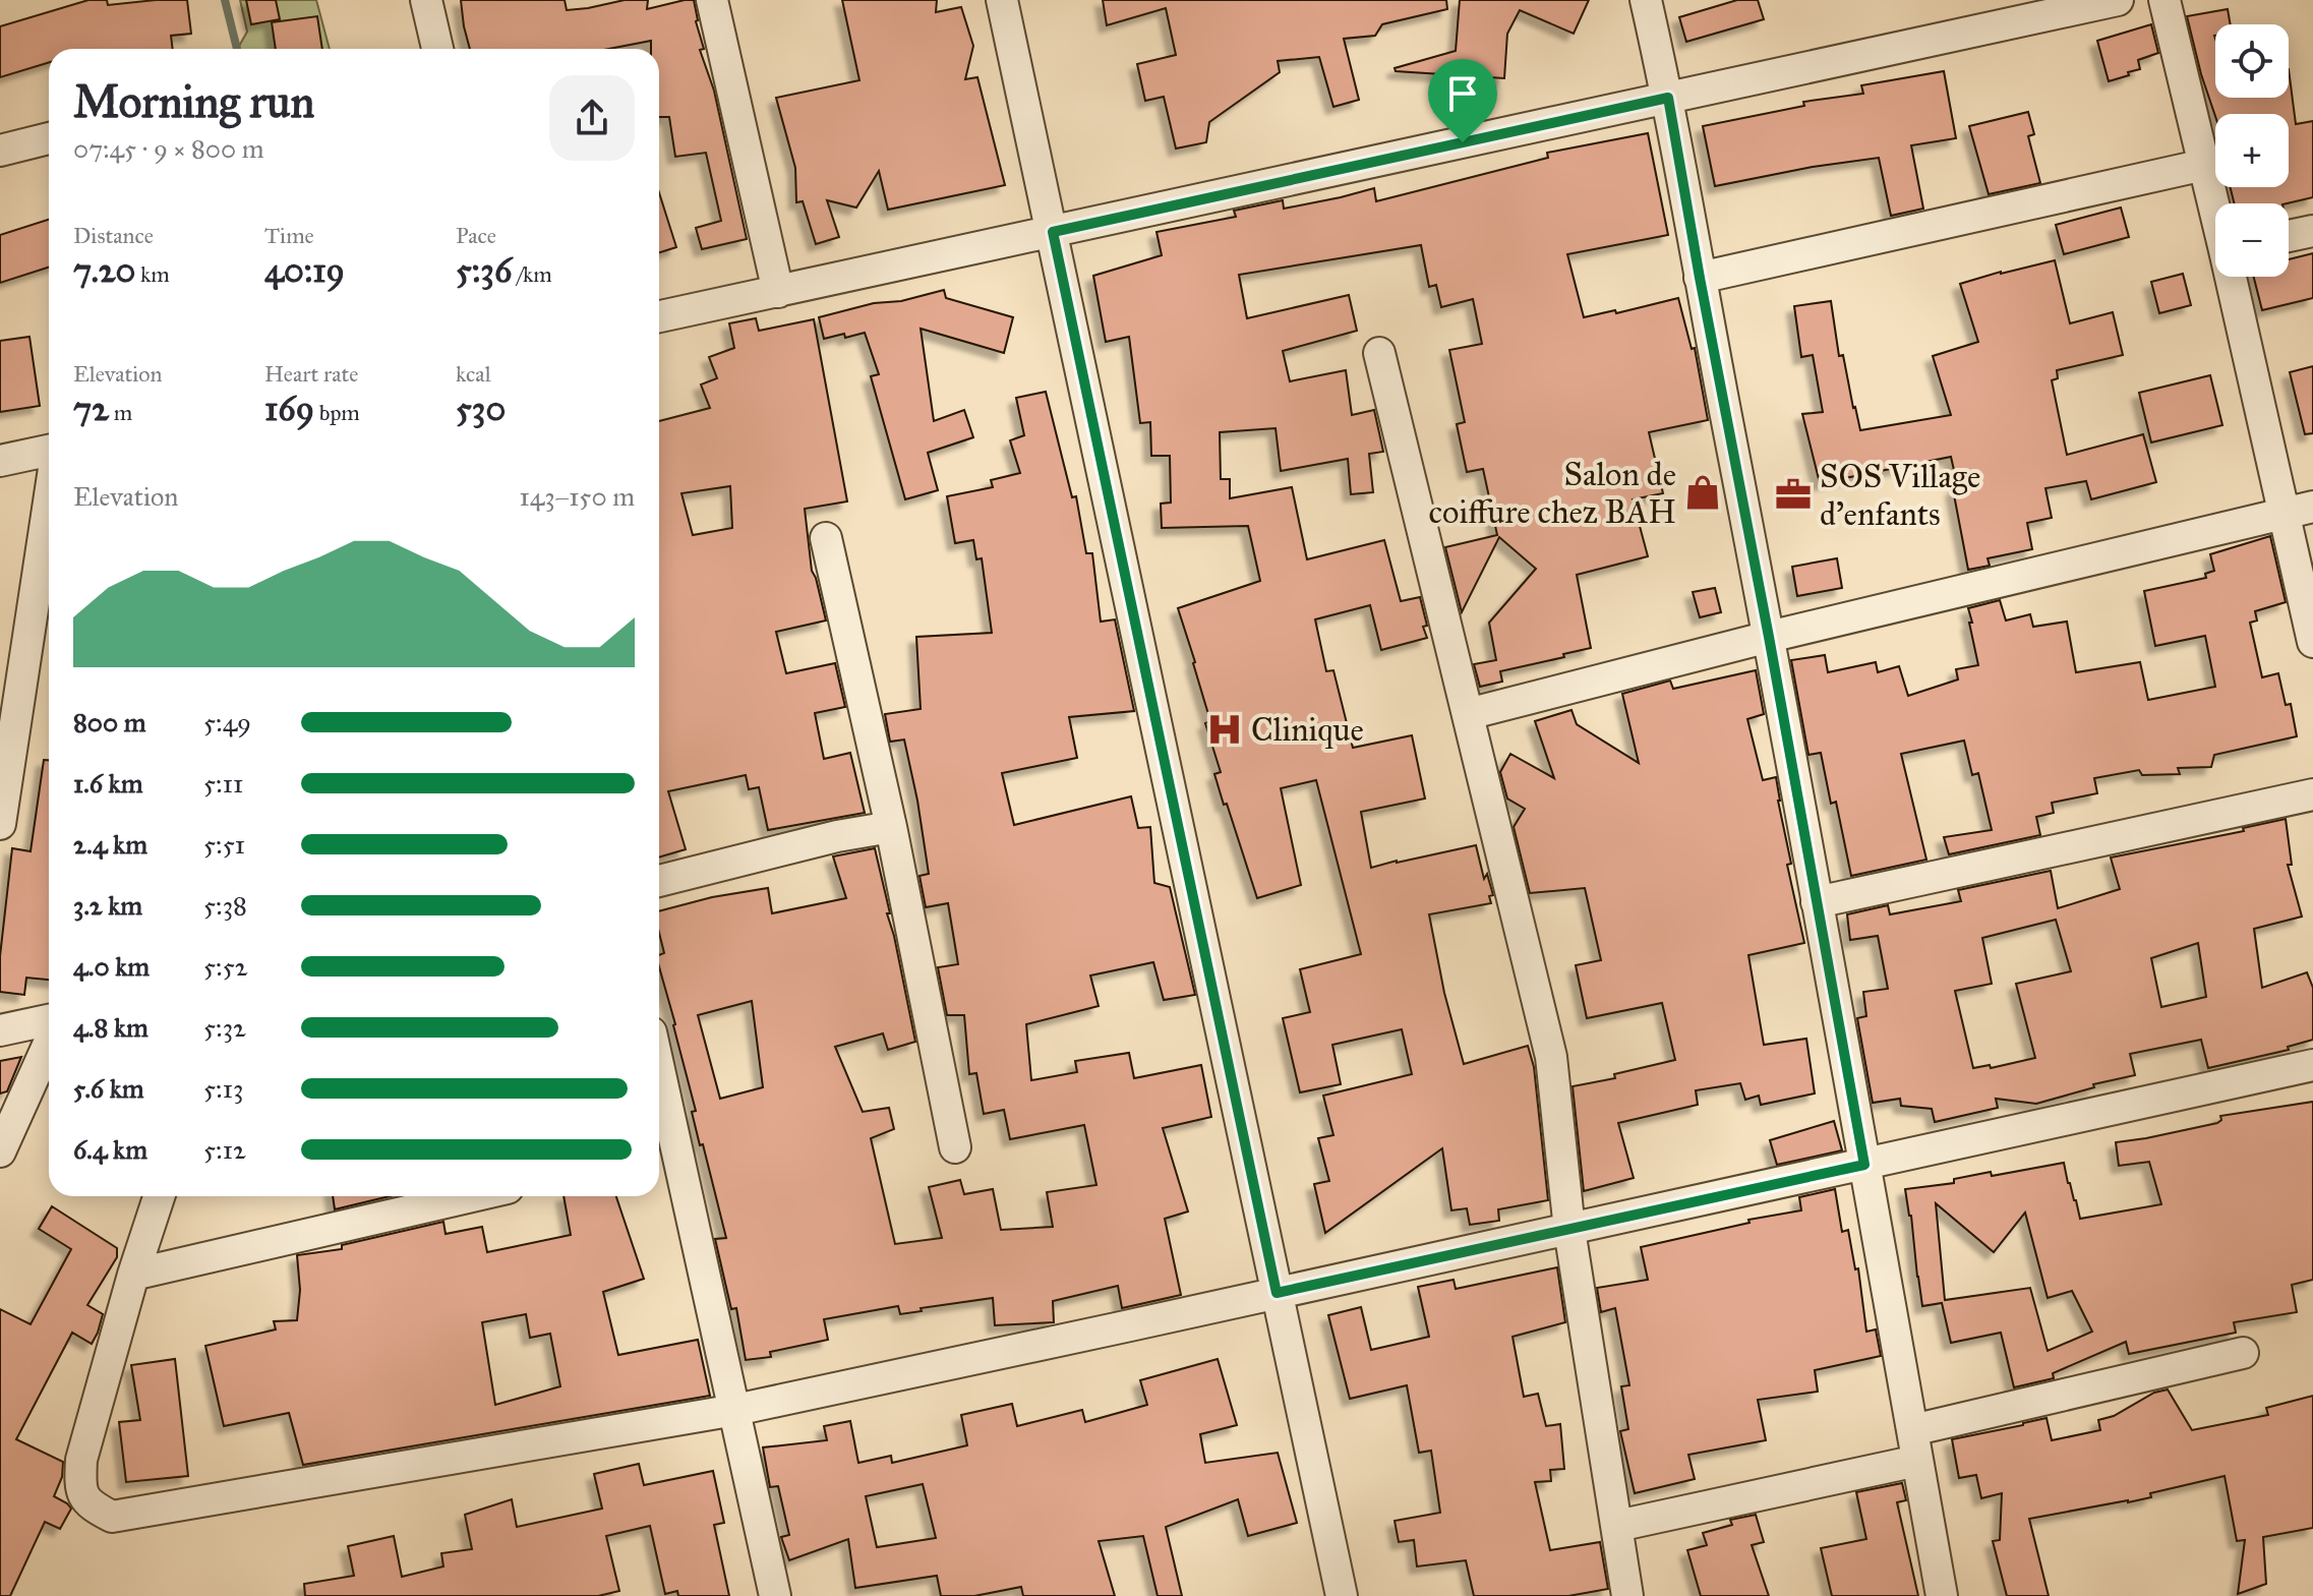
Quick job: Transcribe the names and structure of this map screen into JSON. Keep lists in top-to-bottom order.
{
  "places": {
    "shop": ["Salon de coiffure chez BAH"],
    "office": ["SOS Village d'enfants"],
    "hospital": ["Clinique"]
  },
  "page": {
    "map_buttons": ["+", "−"],
    "heading": ["Morning run", "07:45 · 9 × 800 m"],
    "stats": [
      ["Distance", "7.20 km"],
      ["Time", "40:19"],
      ["Pace", "5:36 /km"],
      ["Elevation", "72 m"],
      ["Heart rate", "169 bpm"],
      ["kcal", "530"]
    ],
    "chart": ["Elevation", "143–150 m"],
    "list": [
      {
        "name": "800 m",
        "note": "5:49"
      },
      {
        "name": "1.6 km",
        "note": "5:11"
      },
      {
        "name": "2.4 km",
        "note": "5:51"
      },
      {
        "name": "3.2 km",
        "note": "5:38"
      },
      {
        "name": "4.0 km",
        "note": "5:52"
      },
      {
        "name": "4.8 km",
        "note": "5:32"
      },
      {
        "name": "5.6 km",
        "note": "5:13"
      },
      {
        "name": "6.4 km",
        "note": "5:12"
      }
    ]
  }
}
